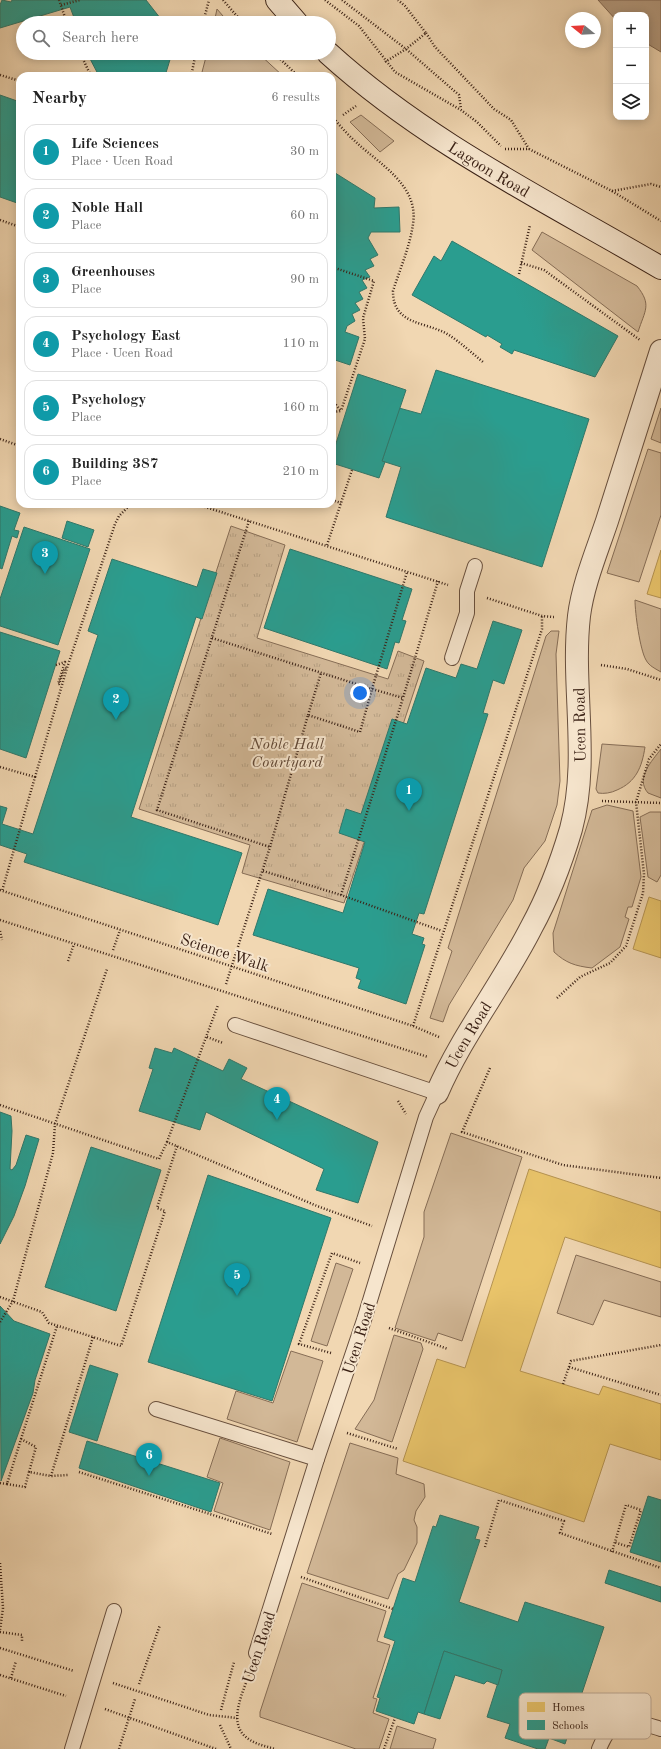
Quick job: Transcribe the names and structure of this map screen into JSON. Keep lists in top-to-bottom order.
{
  "streets": {
    "street": ["Lagoon Road", "Ucen Road"],
    "path": ["Science Walk"]
  },
  "parks": ["Noble Hall Courtyard"],
  "legend": ["Homes", "Schools"],
  "north": "left",
  "page": {
    "map_buttons": ["+", "−"],
    "search": "Search here",
    "heading": ["Nearby", "6 results"],
    "list": [
      {
        "mark": "1",
        "name": "Life Sciences",
        "note": "Place · Ucen Road",
        "value": "30 m"
      },
      {
        "mark": "2",
        "name": "Noble Hall",
        "note": "Place",
        "value": "60 m"
      },
      {
        "mark": "3",
        "name": "Greenhouses",
        "note": "Place",
        "value": "90 m"
      },
      {
        "mark": "4",
        "name": "Psychology East",
        "note": "Place · Ucen Road",
        "value": "110 m"
      },
      {
        "mark": "5",
        "name": "Psychology",
        "note": "Place",
        "value": "160 m"
      },
      {
        "mark": "6",
        "name": "Building 387",
        "note": "Place",
        "value": "210 m"
      }
    ],
    "pins": [
      "3",
      "2",
      "1",
      "4",
      "5",
      "6"
    ]
  }
}
